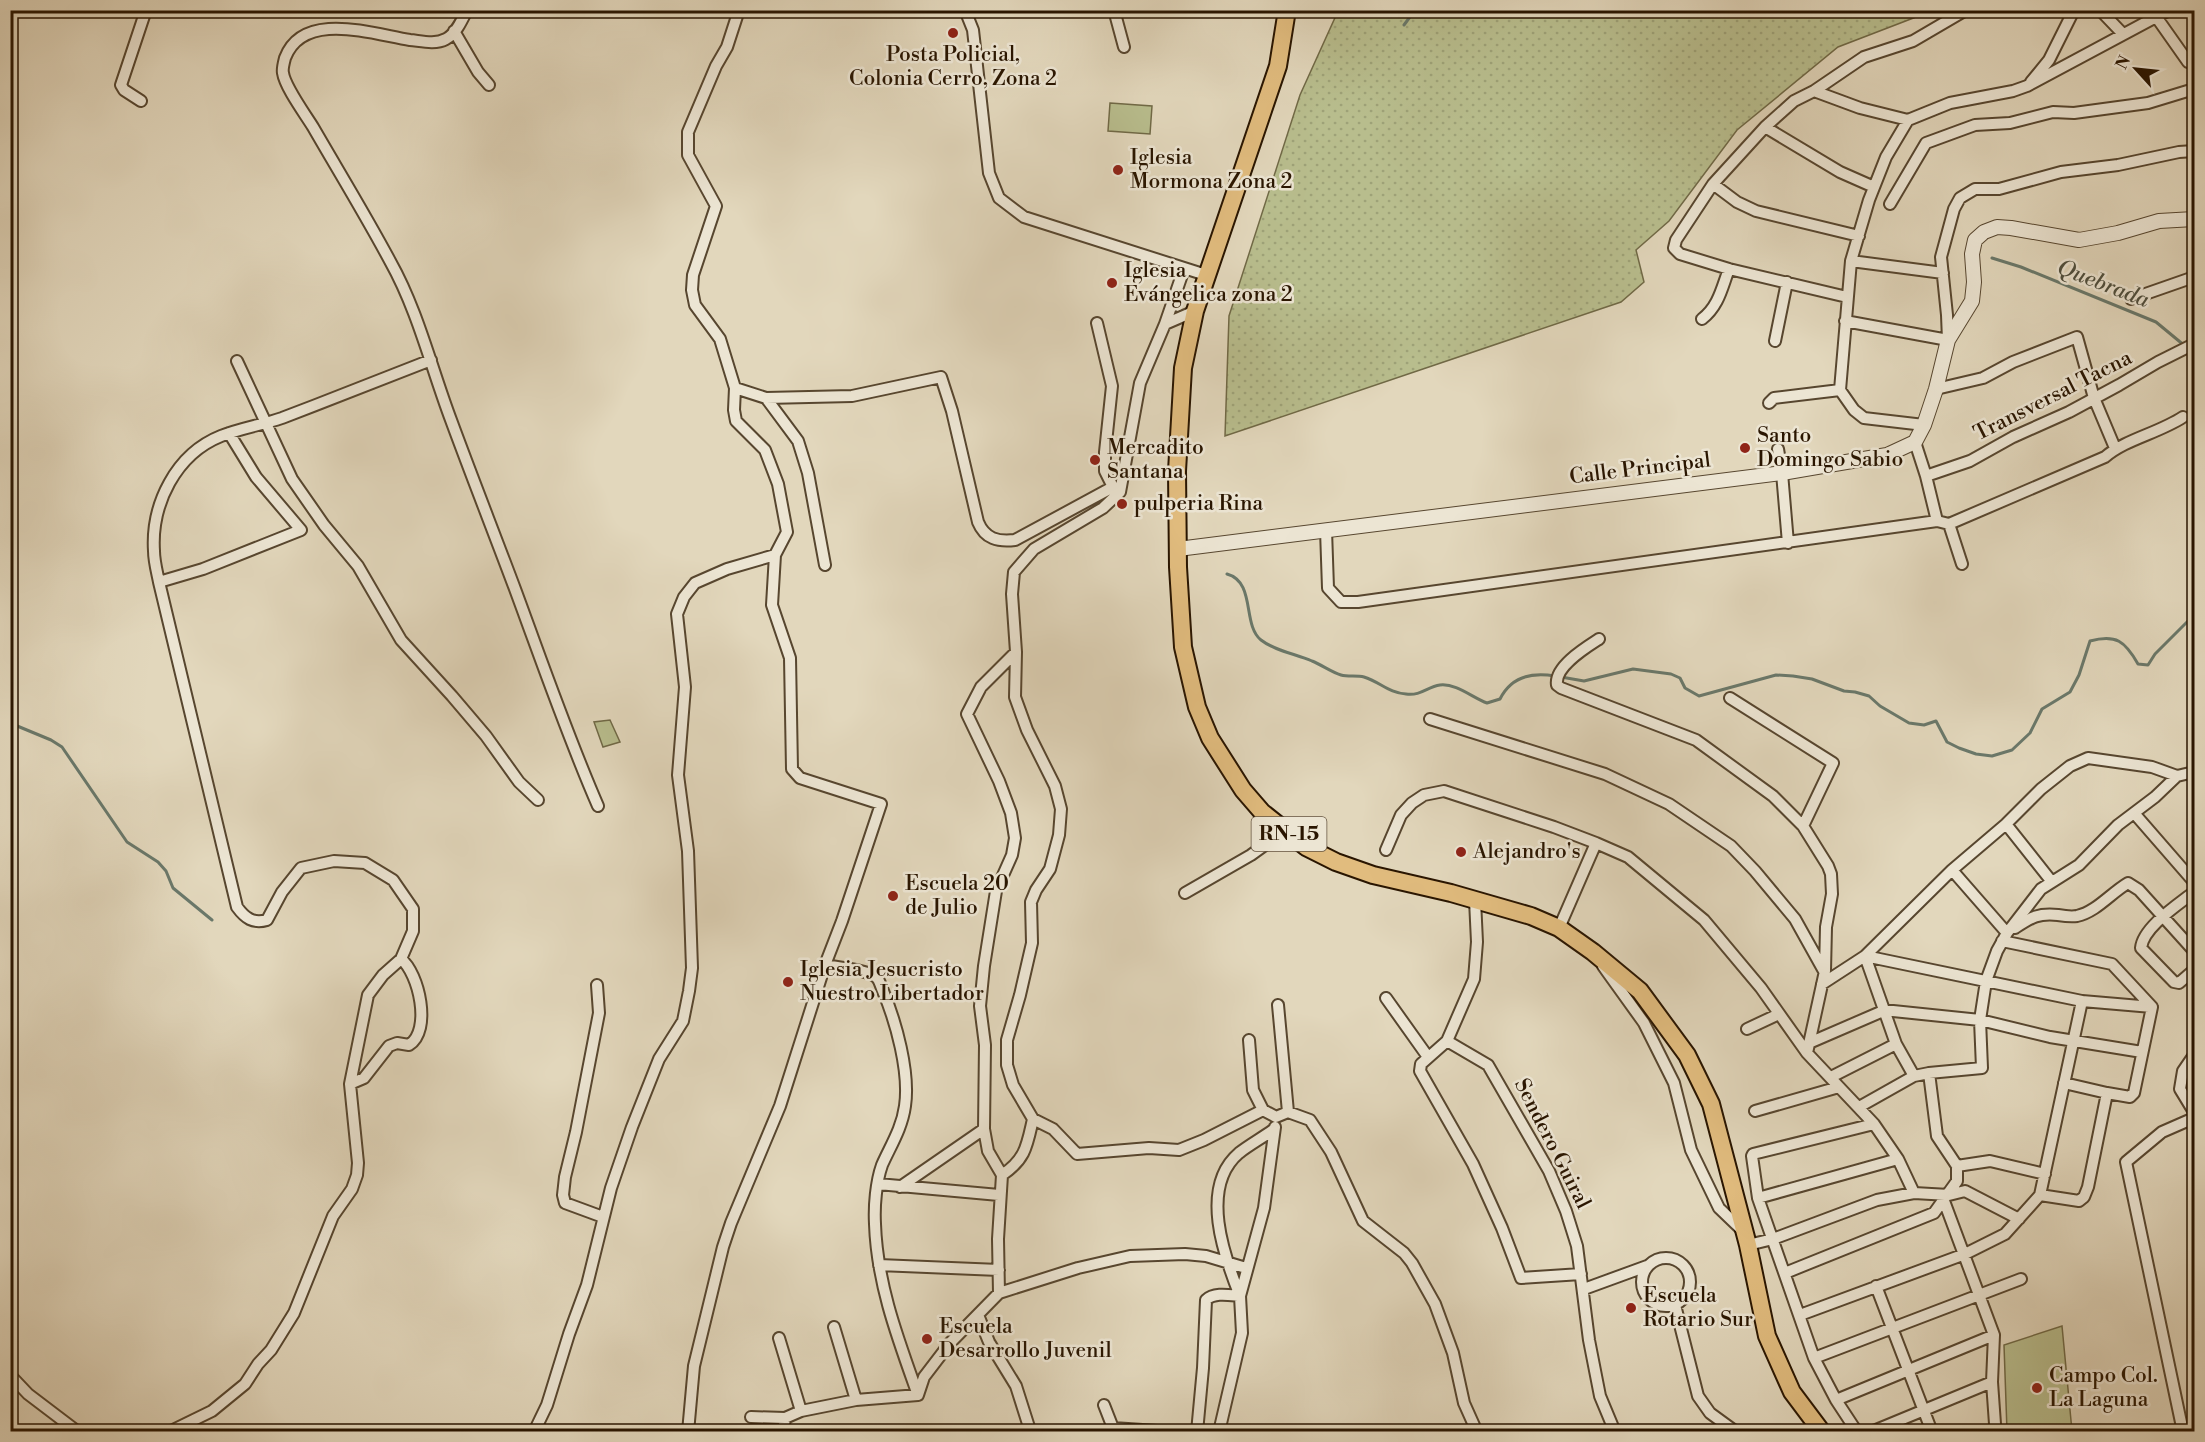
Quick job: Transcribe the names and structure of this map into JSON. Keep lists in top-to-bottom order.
{
  "streets": {
    "main road": ["RN-15"],
    "street": ["Transversal Tacna", "Calle Principal", "Sendero Guiral"]
  },
  "crossings": [
    ["Calle Principal", "RN-15"]
  ],
  "water": ["Quebrada"],
  "places": [
    "Posta Policial, Colonia Cerro, Zona 2",
    "Iglesia Mormona Zona 2",
    "Iglesia Evángelica zona 2",
    "Santo Domingo Sabio",
    "Mercadito Santana",
    "pulperia Rina",
    "Alejandro's",
    "Escuela 20 de Julio",
    "Iglesia Jesucristo Nuestro Libertador",
    "Escuela Rotario Sur",
    "Escuela Desarrollo Juvenil",
    "Campo Col. La Laguna"
  ],
  "north": "top left"
}
